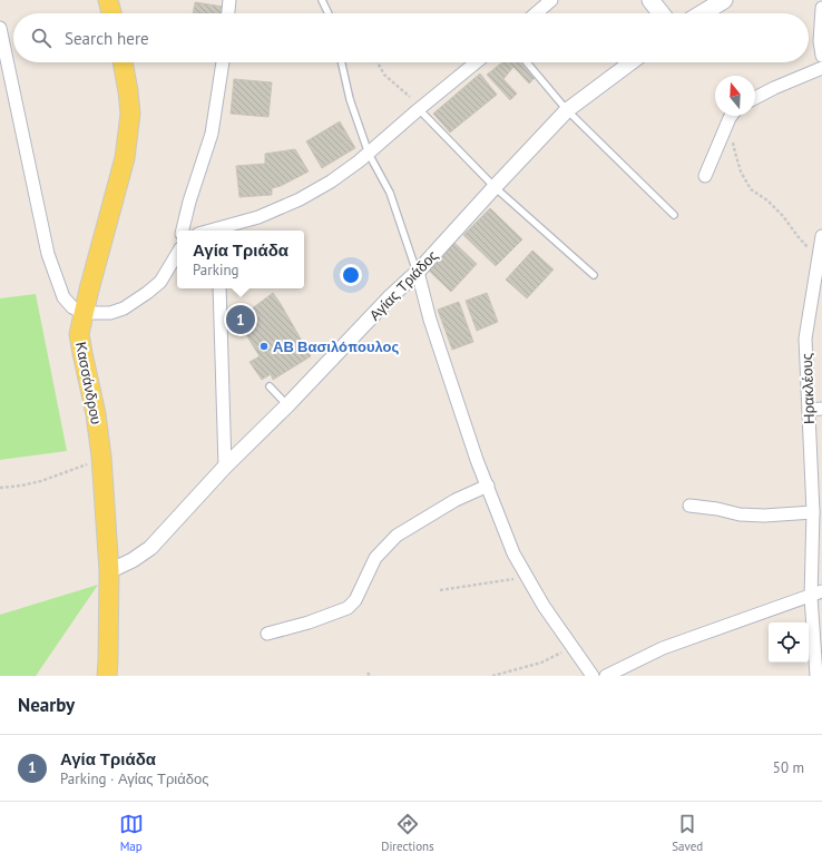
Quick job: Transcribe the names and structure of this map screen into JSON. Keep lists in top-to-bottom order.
{
  "streets": {
    "main road": ["Κασσάνδρου"],
    "street": ["Αγίας Τριάδος", "Ηρακλέους"]
  },
  "crossings": [
    ["Αγίας Τριάδος", "Κασσάνδρου"]
  ],
  "places": ["ΑΒ Βασιλόπουλος"],
  "north": "top",
  "page": {
    "search": "Search here",
    "popup": ["Αγία Τριάδα", "Parking"],
    "pins": "1",
    "heading": "Nearby",
    "list": [
      {
        "mark": "1",
        "name": "Αγία Τριάδα",
        "note": "Parking · Αγίας Τριάδος",
        "value": "50 m"
      }
    ],
    "nav": ["Map", "Directions", "Saved"]
  }
}
